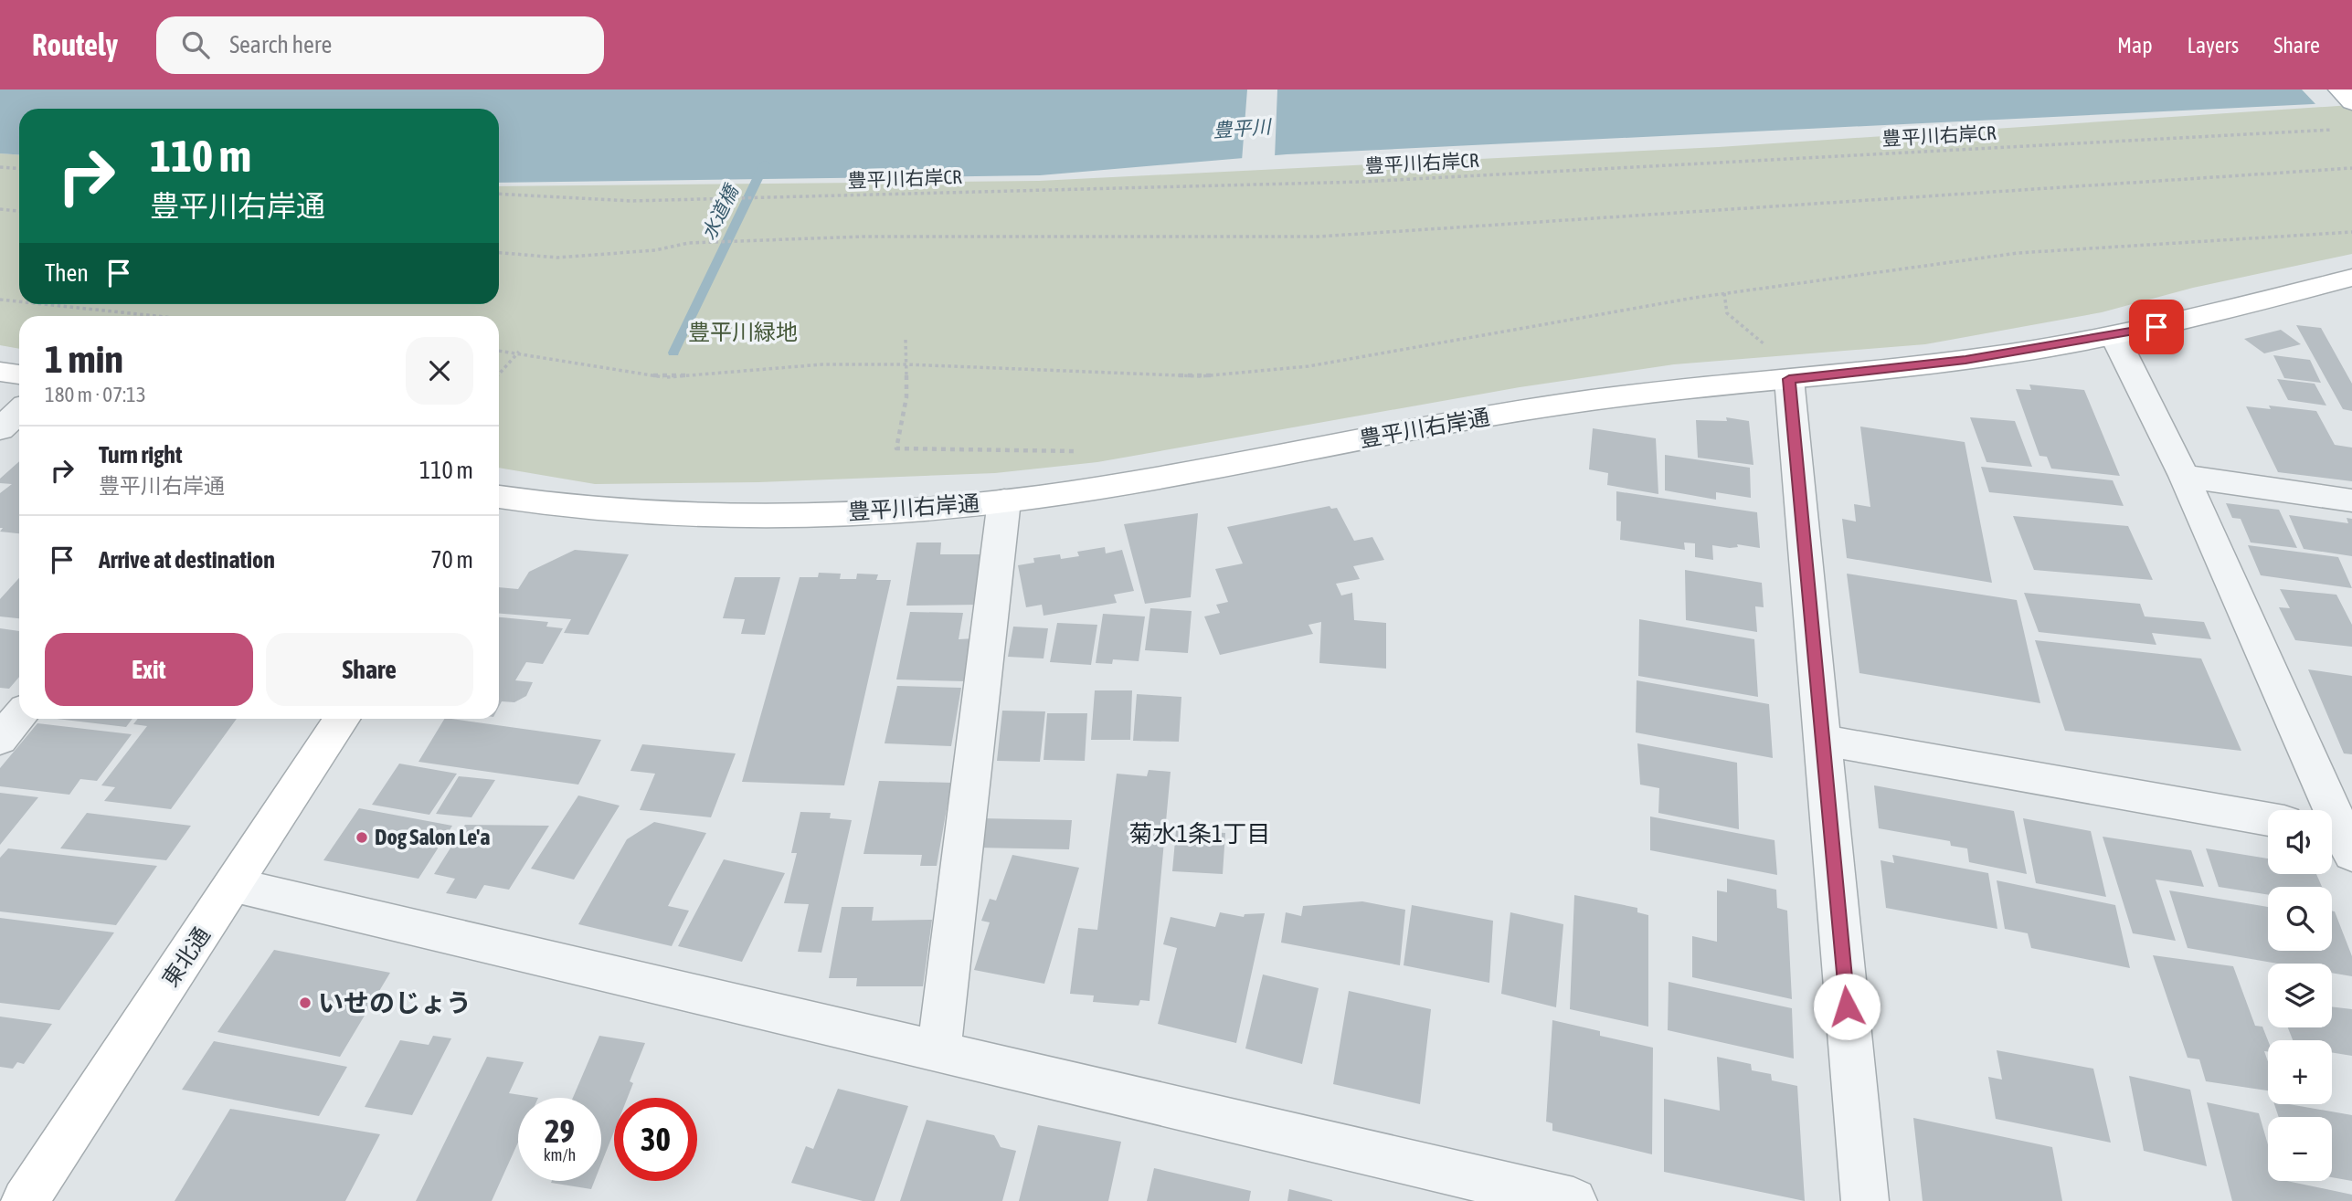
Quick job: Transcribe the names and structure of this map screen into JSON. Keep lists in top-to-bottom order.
{
  "streets": {
    "street": ["豊平川右岸通", "東北通"],
    "path": ["豊平川右岸CR"]
  },
  "districts": ["菊水1条1丁目"],
  "water": ["豊平川", "水道橋"],
  "parks": ["豊平川緑地"],
  "places": ["Dog Salon Le'a", "いせのじょう"],
  "page": {
    "header": "Routely",
    "search": "Search here",
    "nav": ["Map", "Layers", "Share"],
    "turn": ["110 m", "豊平川右岸通"],
    "then": "Then",
    "heading": ["1 min", "180 m · 07:13"],
    "list": [
      {
        "name": "Turn right",
        "note": "豊平川右岸通",
        "value": "110 m"
      },
      {
        "name": "Arrive at destination",
        "value": "70 m"
      }
    ],
    "buttons": ["Exit", "Share"],
    "map_buttons": ["+", "−"],
    "speed": "29 km/h",
    "limit": "30"
  }
}
